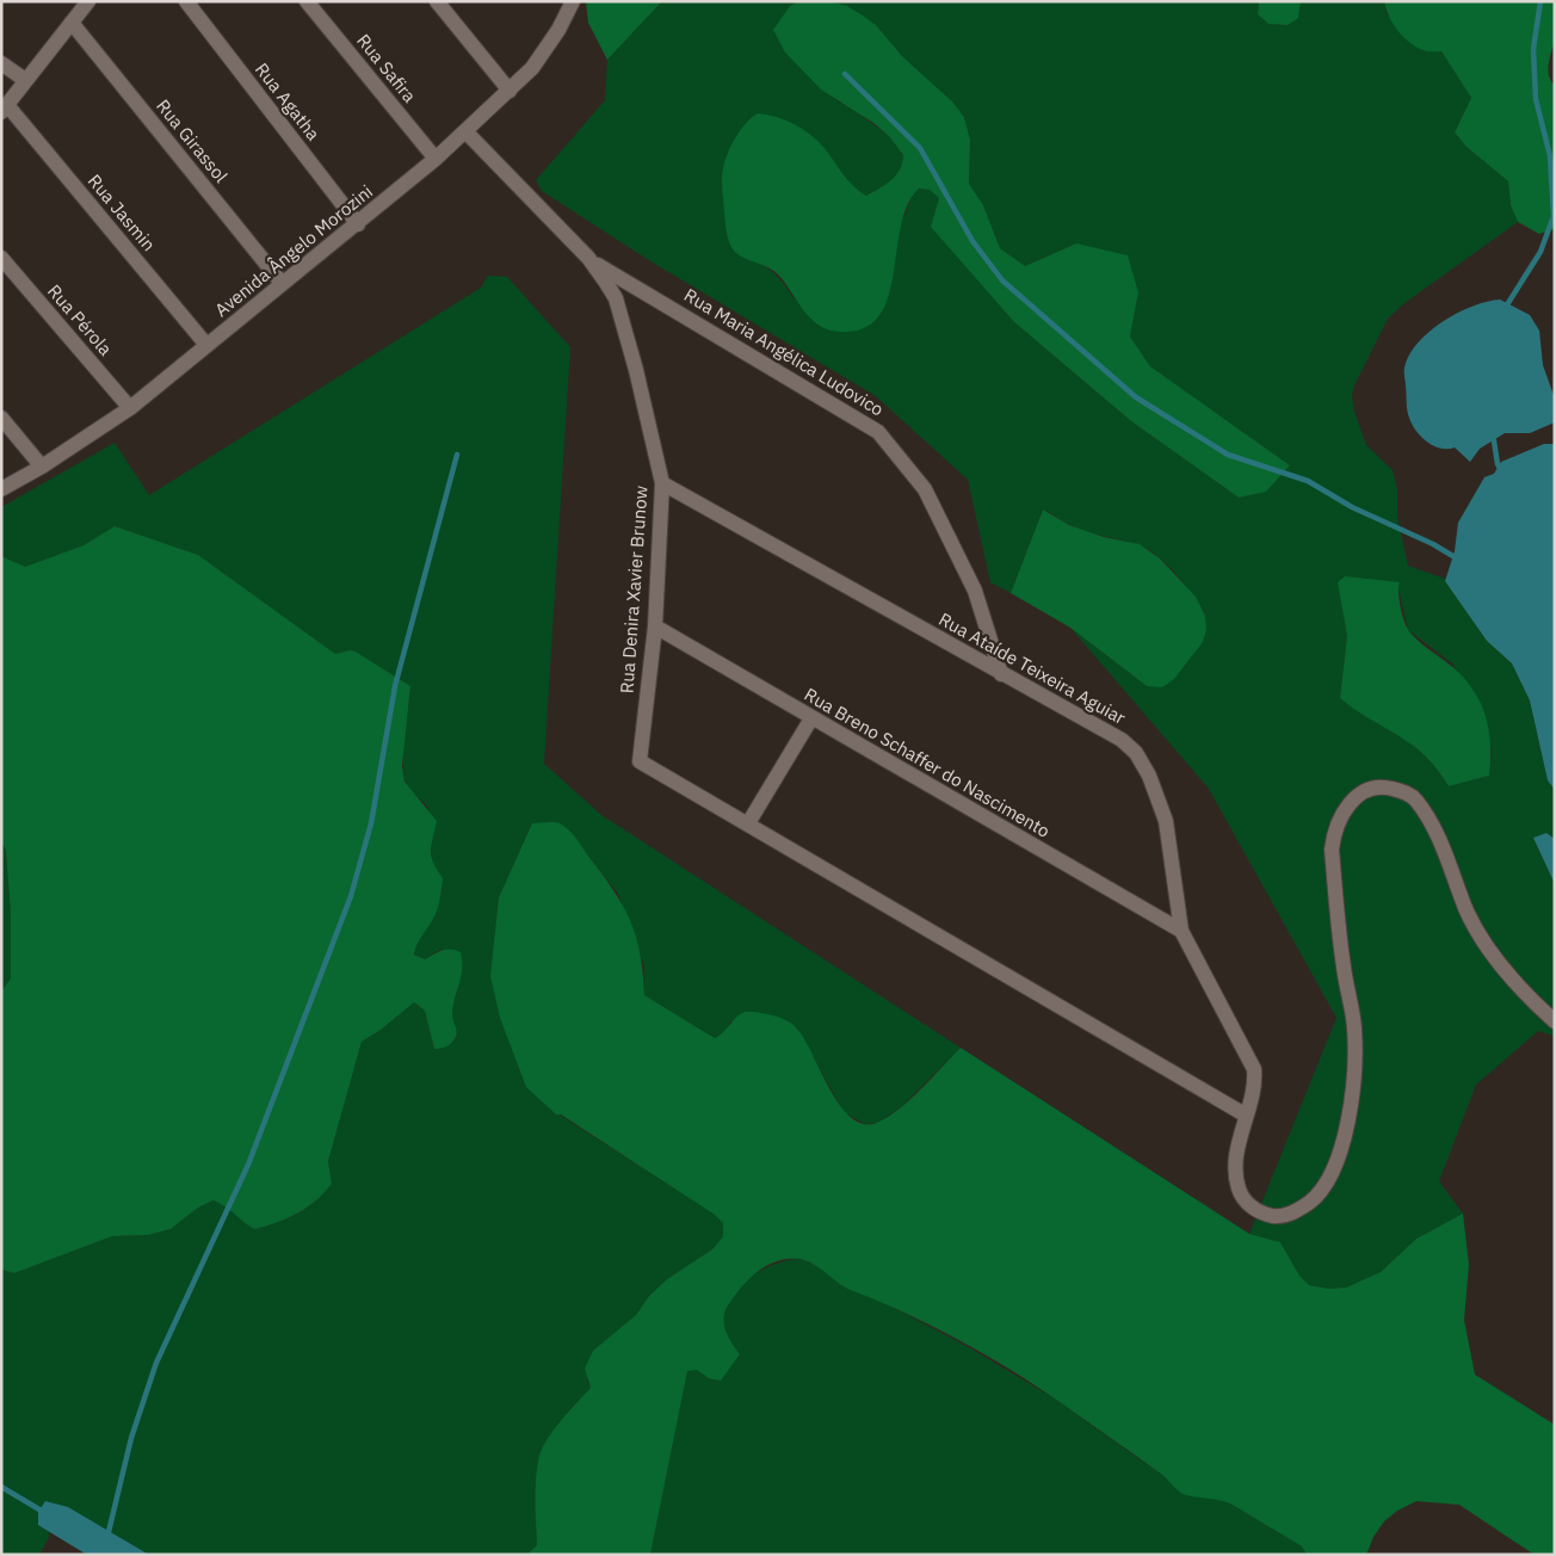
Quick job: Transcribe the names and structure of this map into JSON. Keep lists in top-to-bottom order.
{
  "streets": {
    "street": [
      "Rua Safira",
      "Rua Agatha",
      "Rua Girassol",
      "Rua Jasmin",
      "Avenida Ângelo Morozini",
      "Rua Pérola",
      "Rua Maria Angélica Ludovico",
      "Rua Denira Xavier Brunow",
      "Rua Ataíde Teixeira Aguiar",
      "Rua Breno Schaffer do Nascimento"
    ]
  },
  "crossings": [
    ["Rua Safira", "Avenida Ângelo Morozini"],
    ["Rua Agatha", "Avenida Ângelo Morozini"],
    ["Rua Girassol", "Avenida Ângelo Morozini"],
    ["Rua Jasmin", "Avenida Ângelo Morozini"],
    ["Avenida Ângelo Morozini", "Rua Pérola"],
    ["Avenida Ângelo Morozini", "Rua Denira Xavier Brunow"],
    ["Rua Maria Angélica Ludovico", "Rua Denira Xavier Brunow"],
    ["Rua Maria Angélica Ludovico", "Rua Ataíde Teixeira Aguiar"],
    ["Rua Denira Xavier Brunow", "Rua Ataíde Teixeira Aguiar"],
    ["Rua Denira Xavier Brunow", "Rua Breno Schaffer do Nascimento"],
    ["Rua Ataíde Teixeira Aguiar", "Rua Breno Schaffer do Nascimento"]
  ]
}
